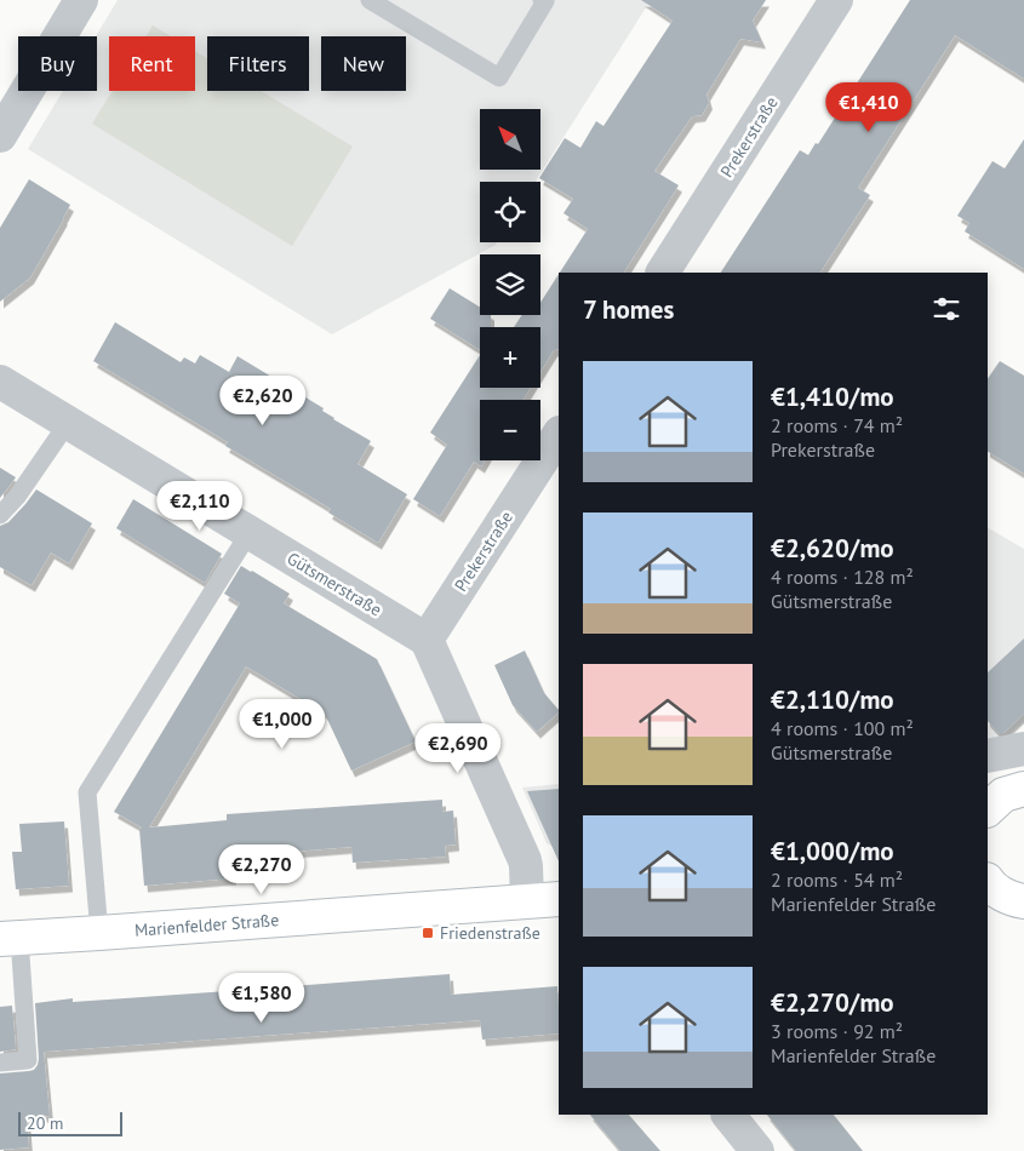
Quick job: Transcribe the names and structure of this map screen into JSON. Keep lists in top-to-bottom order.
{
  "streets": {
    "street": ["Prekerstraße", "Gütsmerstraße", "Marienfelder Straße"]
  },
  "crossings": [
    ["Prekerstraße", "Gütsmerstraße"]
  ],
  "places": {
    "transit": ["Friedenstraße"]
  },
  "scale_bar": "20 m",
  "north": "top left",
  "page": {
    "chip": [
      "Buy",
      "Rent",
      "Filters",
      "New"
    ],
    "price": [
      "€1,410",
      "€2,620",
      "€2,110",
      "€1,000",
      "€2,690",
      "€2,270",
      "€1,580"
    ],
    "map_buttons": ["+", "−"],
    "heading": "7 homes",
    "list": [
      {
        "name": "€1,410/mo",
        "note": "2 rooms · 74 m² · Prekerstraße"
      },
      {
        "name": "€2,620/mo",
        "note": "4 rooms · 128 m² · Gütsmerstraße"
      },
      {
        "name": "€2,110/mo",
        "note": "4 rooms · 100 m² · Gütsmerstraße"
      },
      {
        "name": "€1,000/mo",
        "note": "2 rooms · 54 m² · Marienfelder Straße"
      },
      {
        "name": "€2,270/mo",
        "note": "3 rooms · 92 m² · Marienfelder Straße"
      }
    ],
    "scale": "20 m"
  }
}
